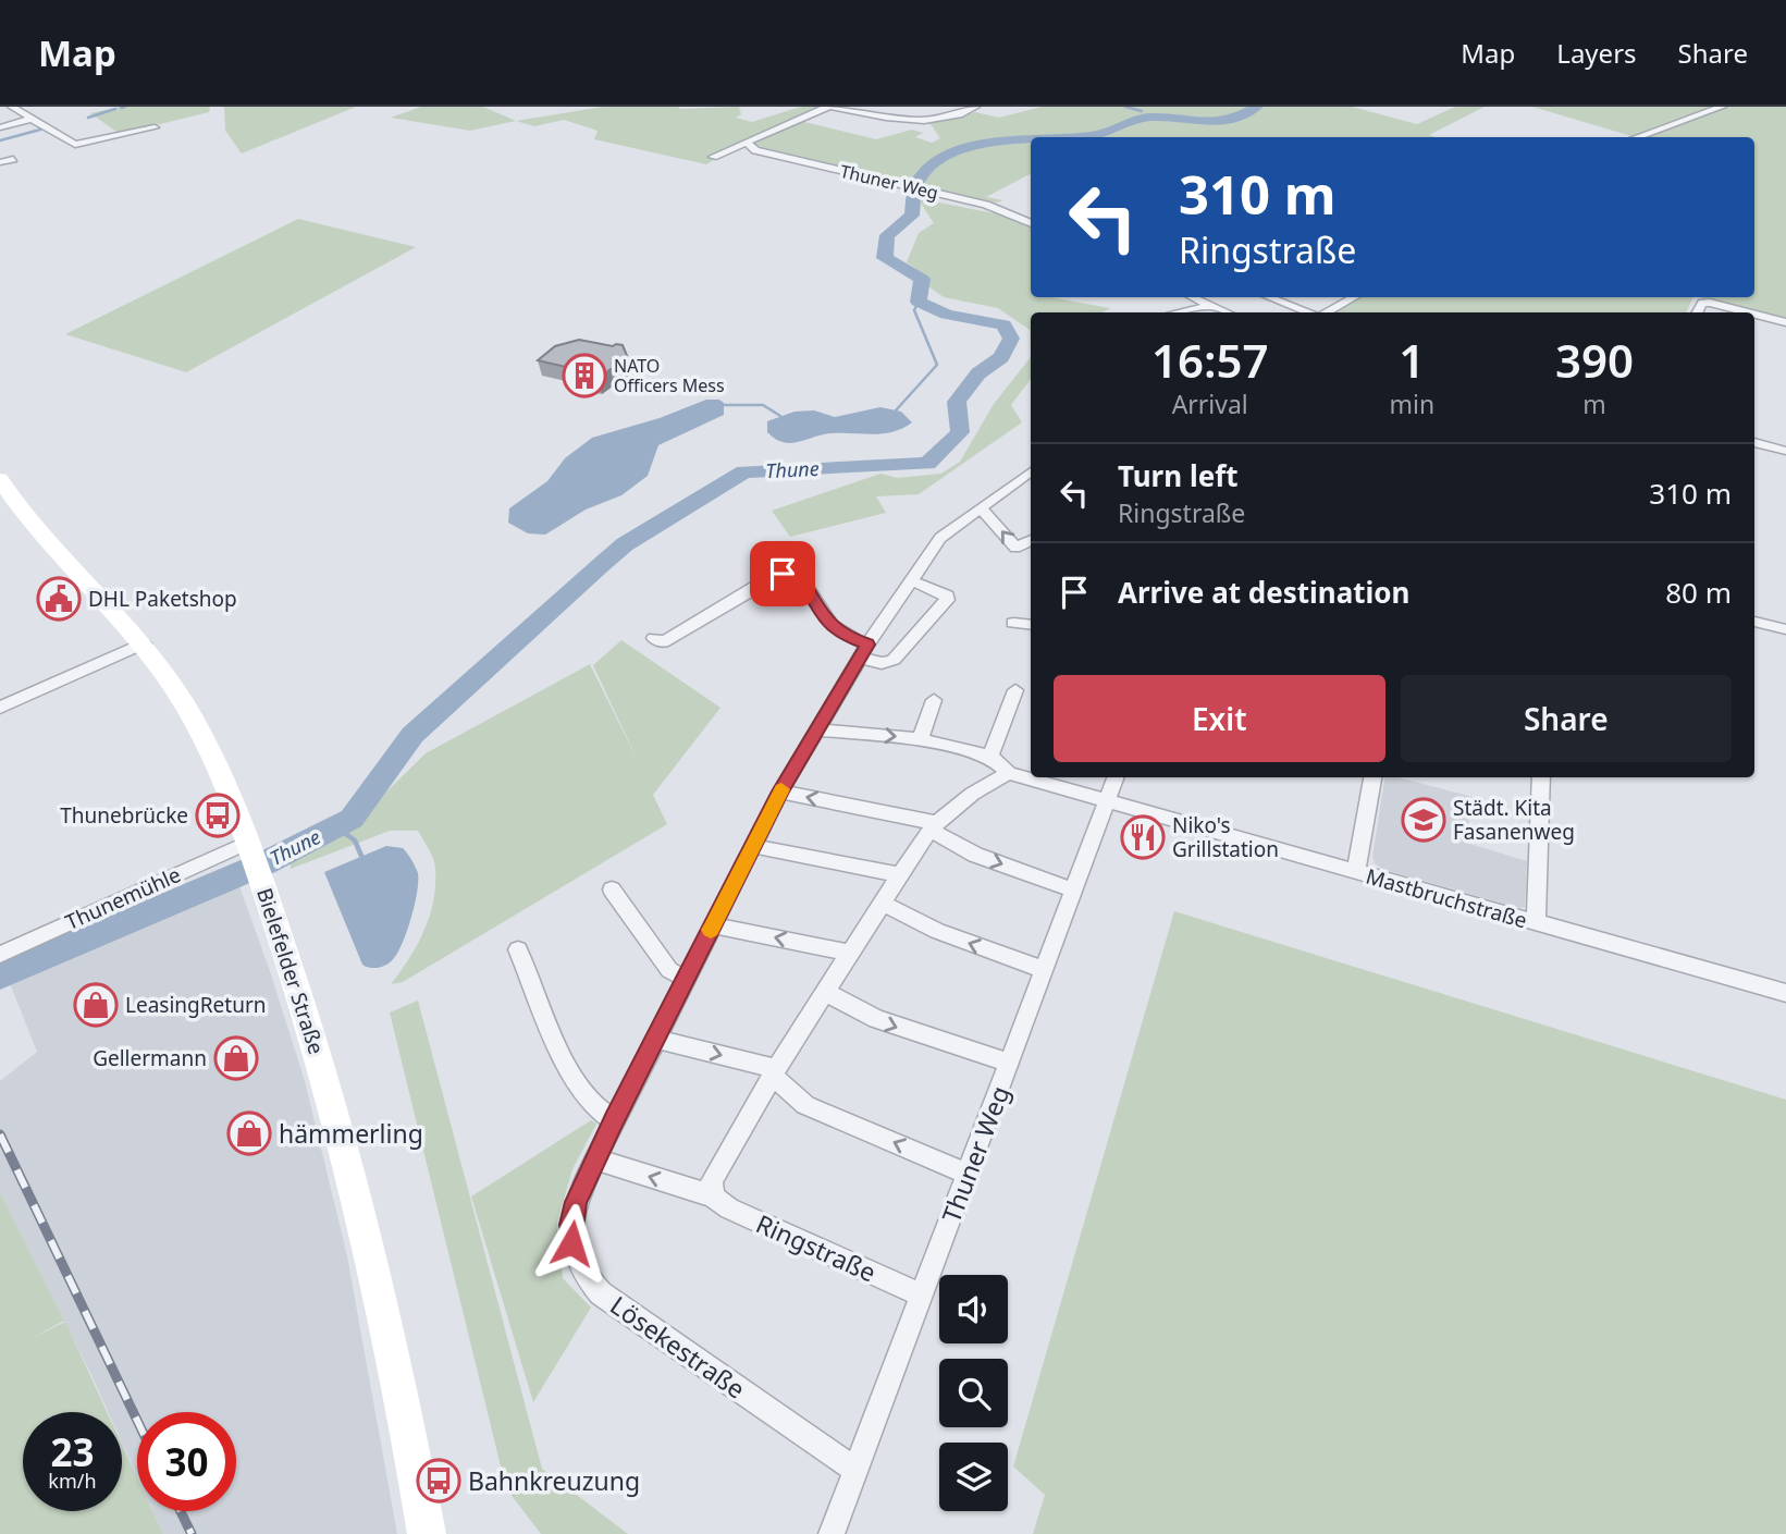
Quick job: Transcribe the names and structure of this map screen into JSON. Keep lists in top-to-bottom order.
{
  "streets": {
    "main road": ["Bielefelder Straße"],
    "street": [
      "Thuner Weg",
      "Thunemühle",
      "Mastbruchstraße",
      "Ringstraße",
      "Lösekestraße"
    ]
  },
  "crossings": [
    ["Thuner Weg", "Mastbruchstraße"],
    ["Thuner Weg", "Ringstraße"],
    ["Thuner Weg", "Lösekestraße"],
    ["Thunemühle", "Bielefelder Straße"],
    ["Ringstraße", "Lösekestraße"]
  ],
  "water": ["Thune"],
  "places": {
    "building": ["NATO Officers Mess"],
    "public building": ["DHL Paketshop"],
    "bus stop": ["Thunebrücke", "Bahnkreuzung"],
    "school or university": ["Städt. Kita Fasanenweg"],
    "restaurant": ["Niko's Grillstation"],
    "shop": ["LeasingReturn", "Gellermann", "hämmerling"]
  },
  "page": {
    "header": "Map",
    "nav": ["Map", "Layers", "Share"],
    "turn": ["310 m", "Ringstraße"],
    "eta": [
      "16:57",
      "Arrival",
      "1",
      "min",
      "390",
      "m"
    ],
    "list": [
      {
        "name": "Turn left",
        "note": "Ringstraße",
        "value": "310 m"
      },
      {
        "name": "Arrive at destination",
        "value": "80 m"
      }
    ],
    "buttons": ["Exit", "Share"],
    "speed": "23 km/h",
    "limit": "30"
  }
}
